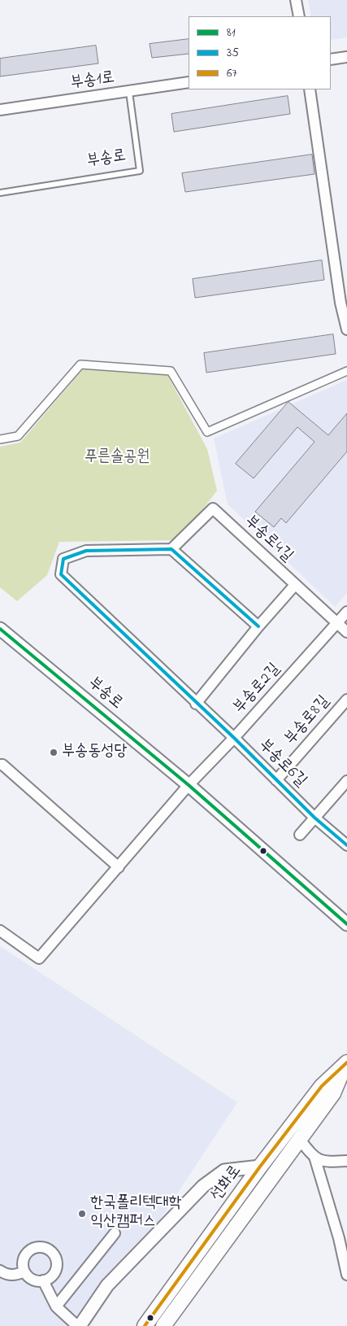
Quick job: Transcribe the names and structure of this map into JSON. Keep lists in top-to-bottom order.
{
  "streets": {
    "main road": ["선화로"],
    "street": [
      "부송1로",
      "부송로",
      "부송로4길",
      "부송로2길",
      "부송로8길",
      "부송로6길"
    ]
  },
  "crossings": [
    ["부송1로", "부송로"],
    ["부송로", "부송로2길"],
    ["부송로4길", "부송로2길"],
    ["부송로4길", "부송로6길"],
    ["부송로2길", "부송로6길"],
    ["부송로8길", "부송로6길"]
  ],
  "parks": ["푸른솔공원"],
  "places": ["부송동성당", "한국폴리텍대학 익산캠퍼스"],
  "lines": ["transit line 35", "transit line 81", "transit line 67"],
  "legend": ["81", "35", "67"]
}
